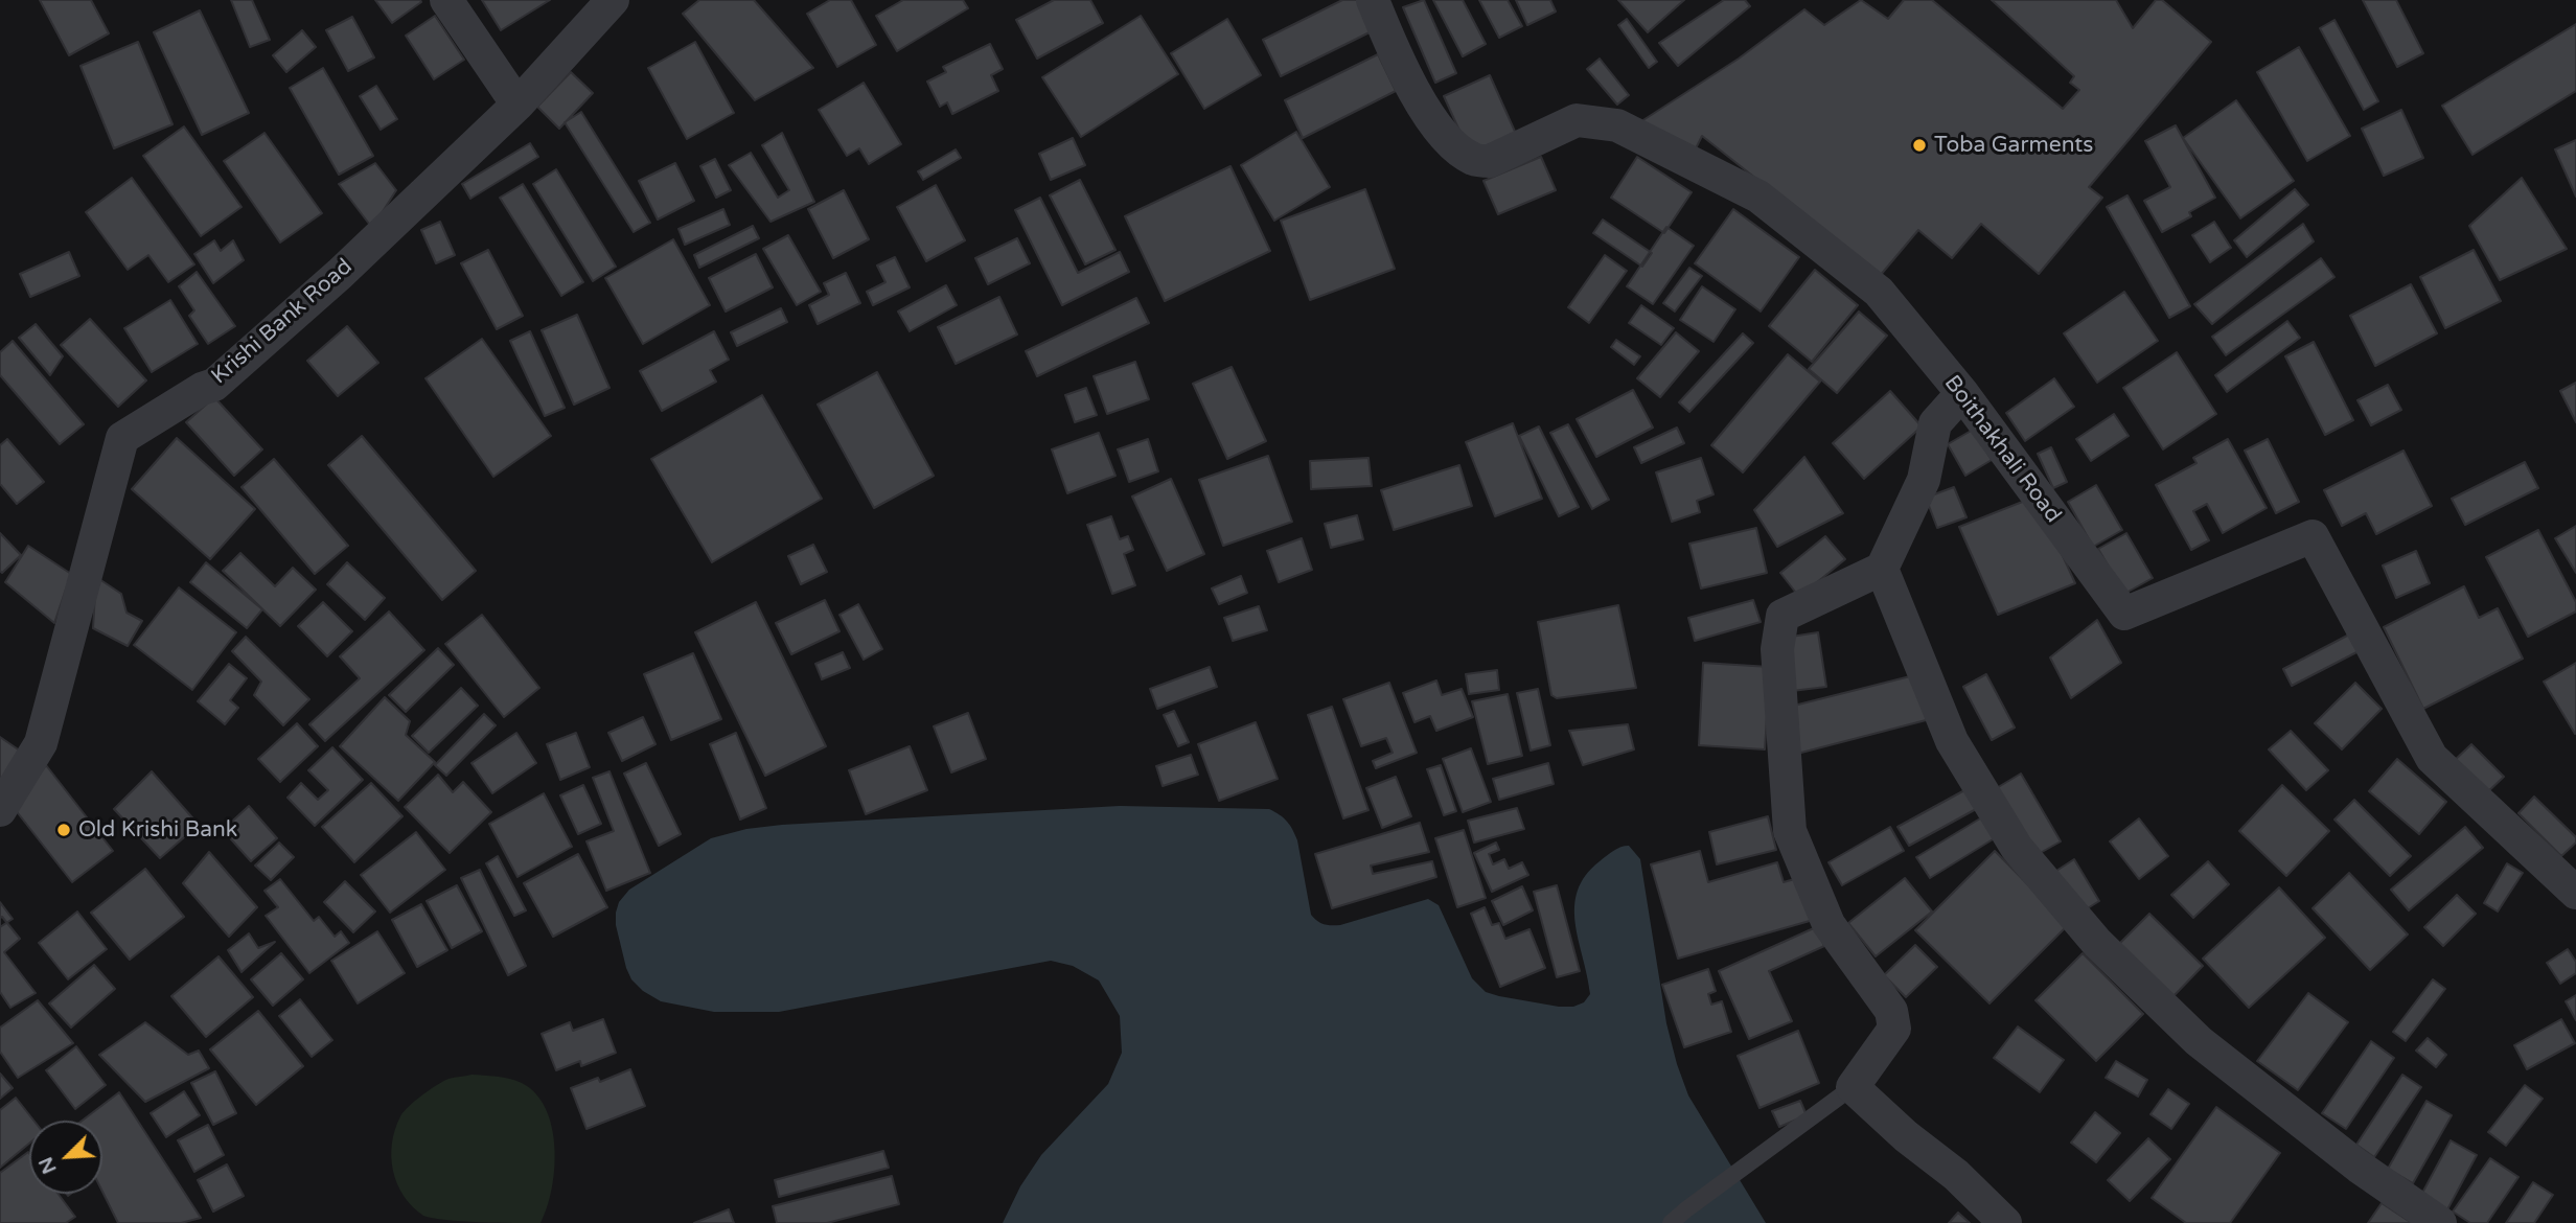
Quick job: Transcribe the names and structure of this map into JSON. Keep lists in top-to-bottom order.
{
  "streets": {
    "street": ["Krishi Bank Road", "Boithakhali Road"]
  },
  "places": ["Toba Garments", "Old Krishi Bank"],
  "north": "bottom left"
}
